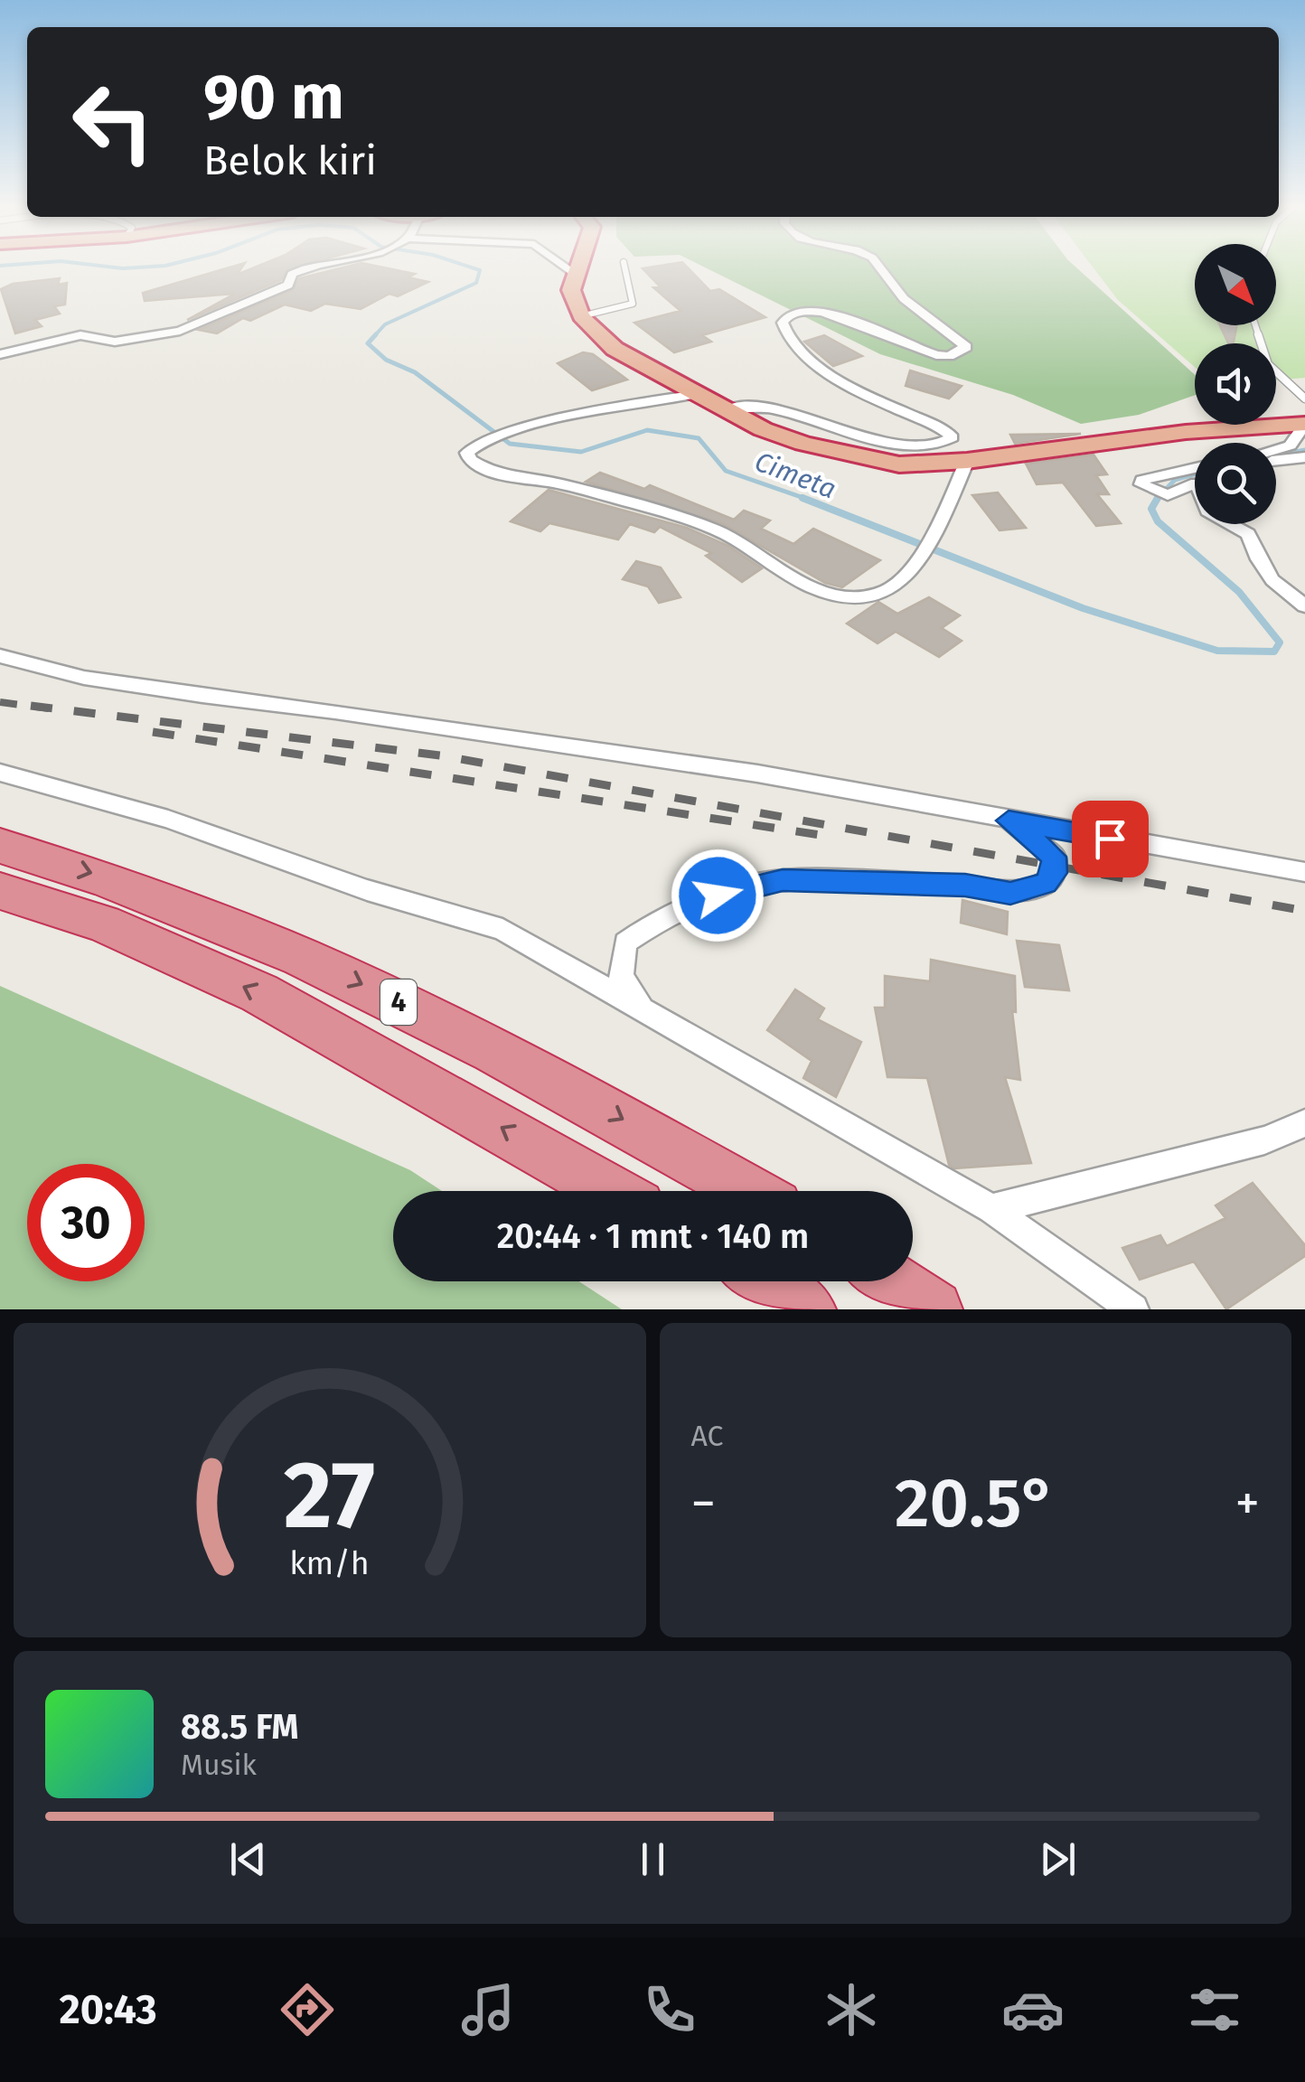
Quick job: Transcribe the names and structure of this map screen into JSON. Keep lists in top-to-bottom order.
{
  "streets": {
    "highway": ["4"]
  },
  "water": ["Cimeta"],
  "north": "bottom right",
  "page": {
    "turn": ["90 m", "Belok kiri"],
    "limit": "30",
    "trip": "20:44 · 1 mnt · 140 m",
    "tile": "AC",
    "heat": ["−", "20.5°", "+"],
    "song": ["88.5 FM", "Musik"],
    "tabs": "20:43",
    "gauge": ["27", "km/h"]
  }
}
